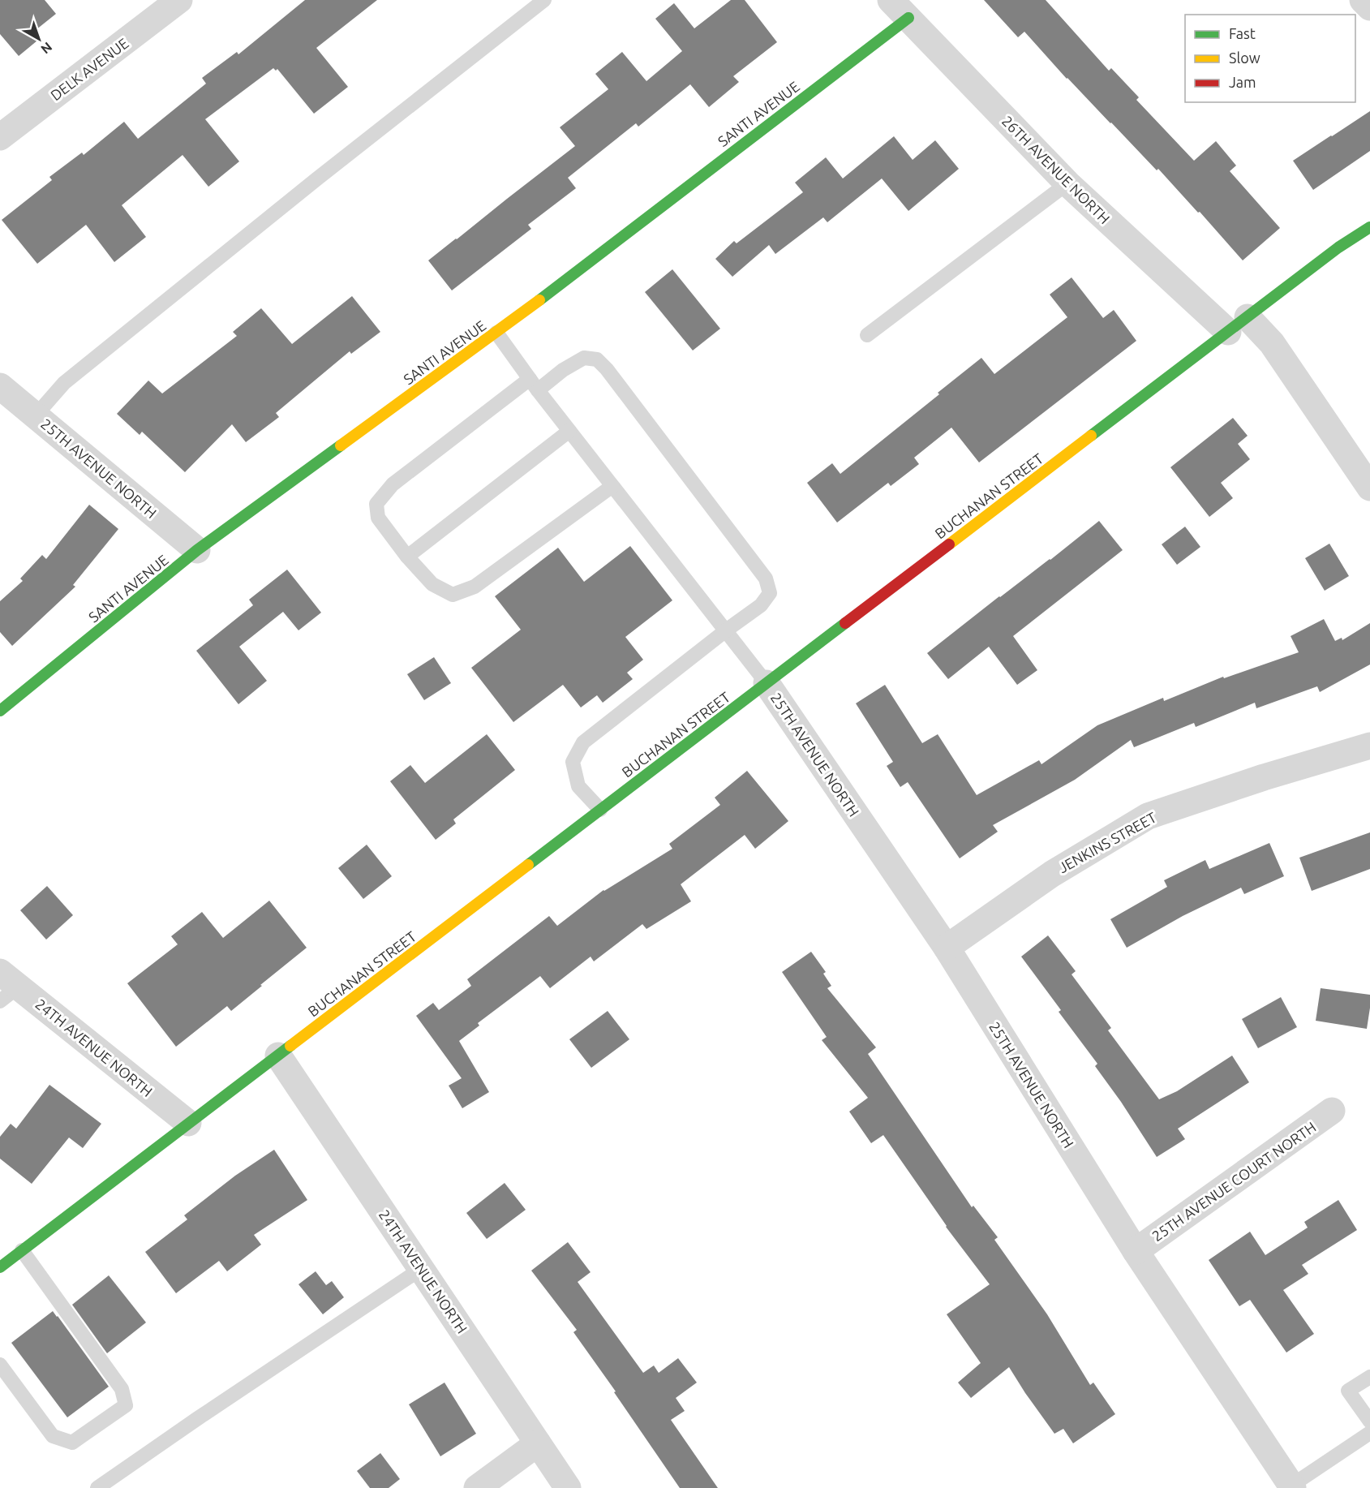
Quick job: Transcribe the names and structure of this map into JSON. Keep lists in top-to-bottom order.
{
  "streets": {
    "street": [
      "DELK AVENUE",
      "SANTI AVENUE",
      "26TH AVENUE NORTH",
      "25TH AVENUE NORTH",
      "BUCHANAN STREET",
      "JENKINS STREET",
      "24TH AVENUE NORTH",
      "25TH AVENUE COURT NORTH"
    ]
  },
  "crossings": [
    ["SANTI AVENUE", "26TH AVENUE NORTH"],
    ["SANTI AVENUE", "25TH AVENUE NORTH"],
    ["26TH AVENUE NORTH", "BUCHANAN STREET"],
    ["25TH AVENUE NORTH", "BUCHANAN STREET"],
    ["25TH AVENUE NORTH", "JENKINS STREET"],
    ["25TH AVENUE NORTH", "25TH AVENUE COURT NORTH"],
    ["BUCHANAN STREET", "24TH AVENUE NORTH"]
  ],
  "legend": ["Fast", "Slow", "Jam"],
  "north": "bottom right"
}
